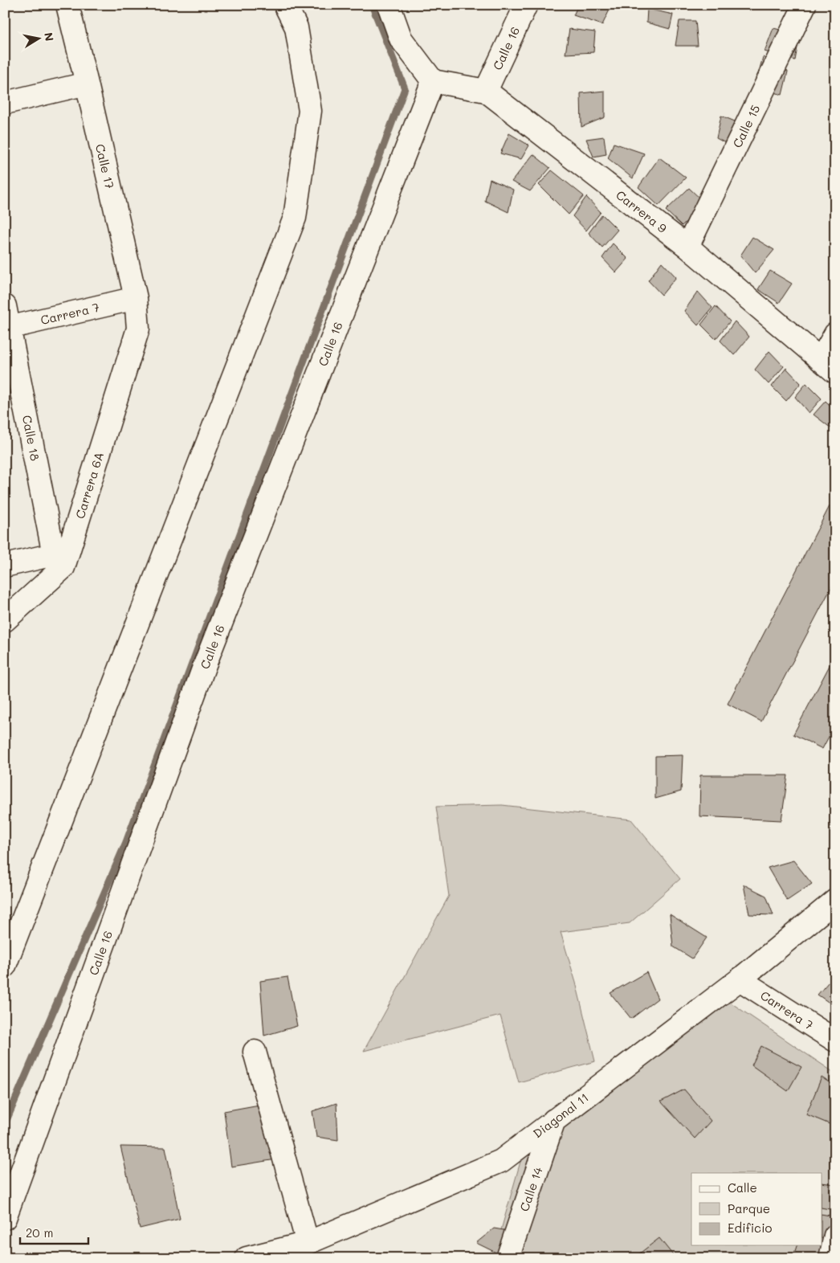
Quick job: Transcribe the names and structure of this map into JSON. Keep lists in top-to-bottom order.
{
  "streets": {
    "street": [
      "Calle 16",
      "Calle 15",
      "Calle 17",
      "Carrera 9",
      "Carrera 7",
      "Calle 18",
      "Carrera 6A",
      "Diagonal 11",
      "Calle 14"
    ]
  },
  "crossings": [
    ["Calle 16", "Carrera 9"],
    ["Calle 15", "Carrera 9"],
    ["Calle 17", "Carrera 7"],
    ["Calle 17", "Carrera 6A"],
    ["Carrera 7", "Calle 18"],
    ["Carrera 7", "Diagonal 11"],
    ["Calle 18", "Carrera 6A"],
    ["Diagonal 11", "Calle 14"]
  ],
  "legend": ["Calle", "Parque", "Edificio"],
  "scale_bar": "20 m",
  "north": "right"
}
